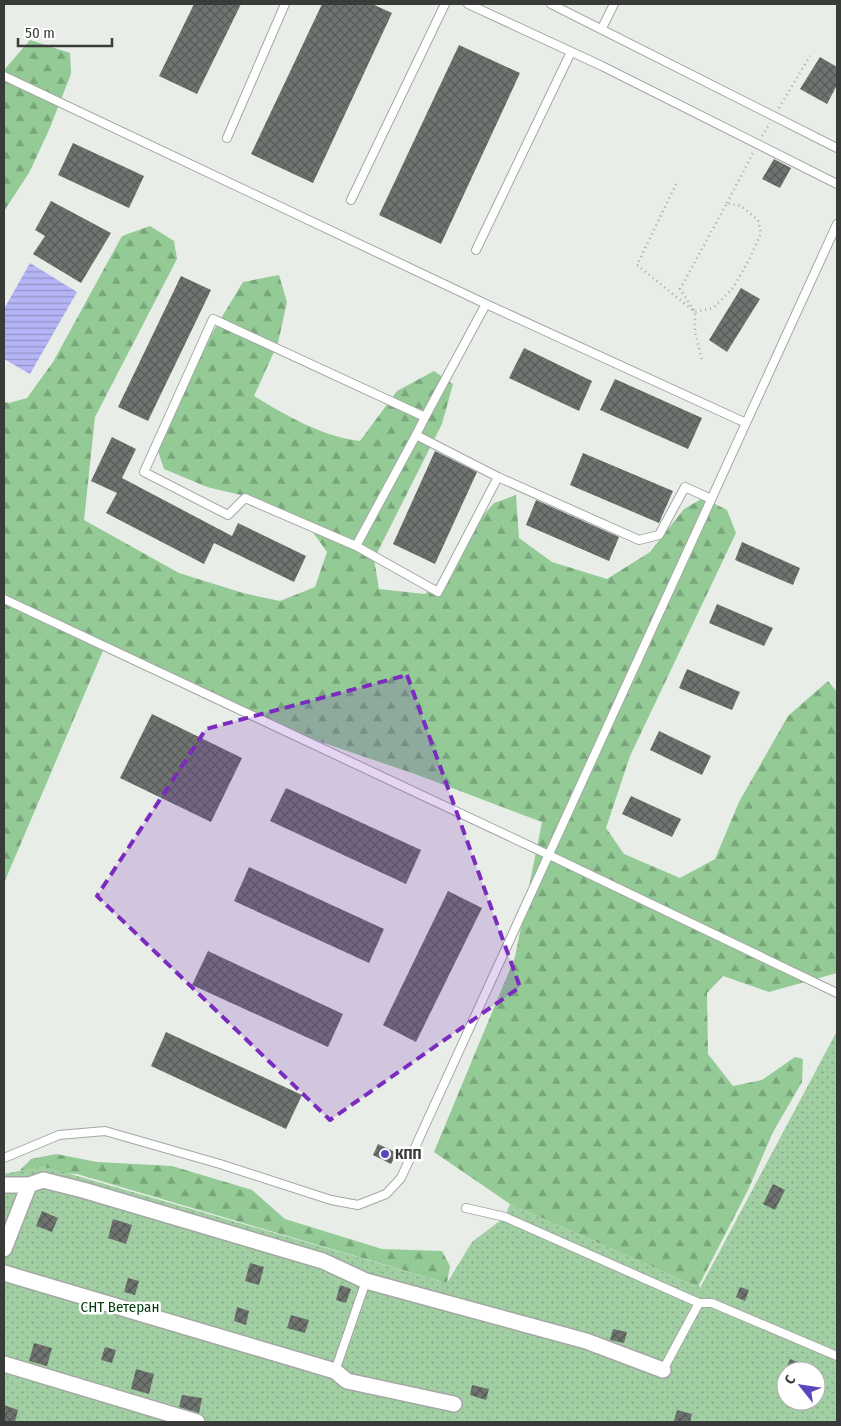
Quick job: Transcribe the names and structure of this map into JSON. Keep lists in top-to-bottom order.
{
  "parks": ["СНТ Ветеран"],
  "places": ["КПП"],
  "scale_bar": "50 m",
  "north": "top left"
}
